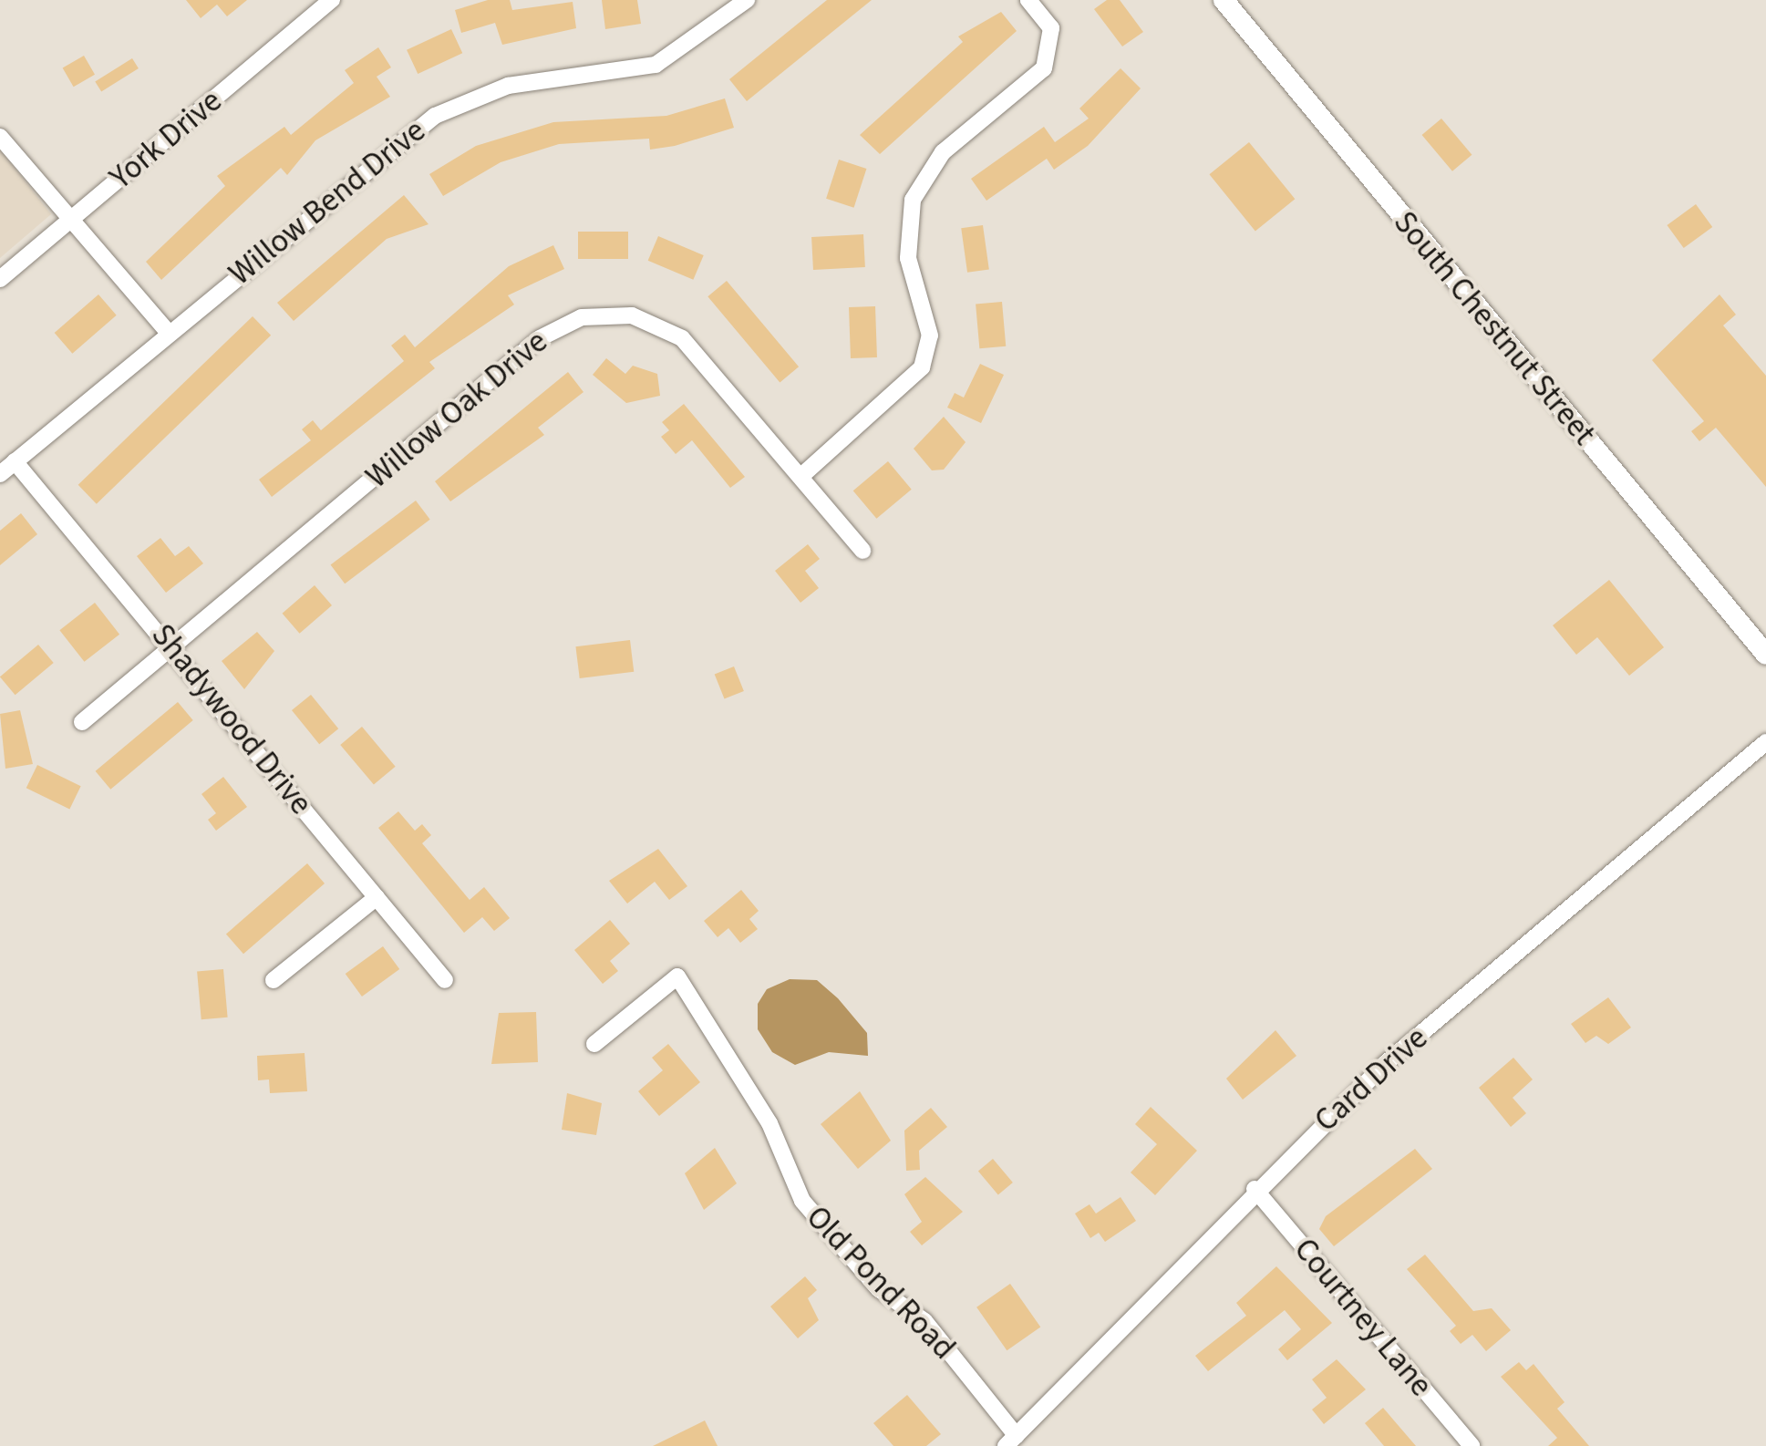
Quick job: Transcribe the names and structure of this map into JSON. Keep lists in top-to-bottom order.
{
  "streets": {
    "main road": ["South Chestnut Street"],
    "street": [
      "York Drive",
      "Willow Bend Drive",
      "Willow Oak Drive",
      "Shadywood Drive",
      "Card Drive",
      "Old Pond Road",
      "Courtney Lane"
    ]
  },
  "crossings": [
    ["Willow Bend Drive", "Shadywood Drive"],
    ["Willow Oak Drive", "Shadywood Drive"],
    ["Card Drive", "Old Pond Road"],
    ["Card Drive", "Courtney Lane"]
  ]
}
